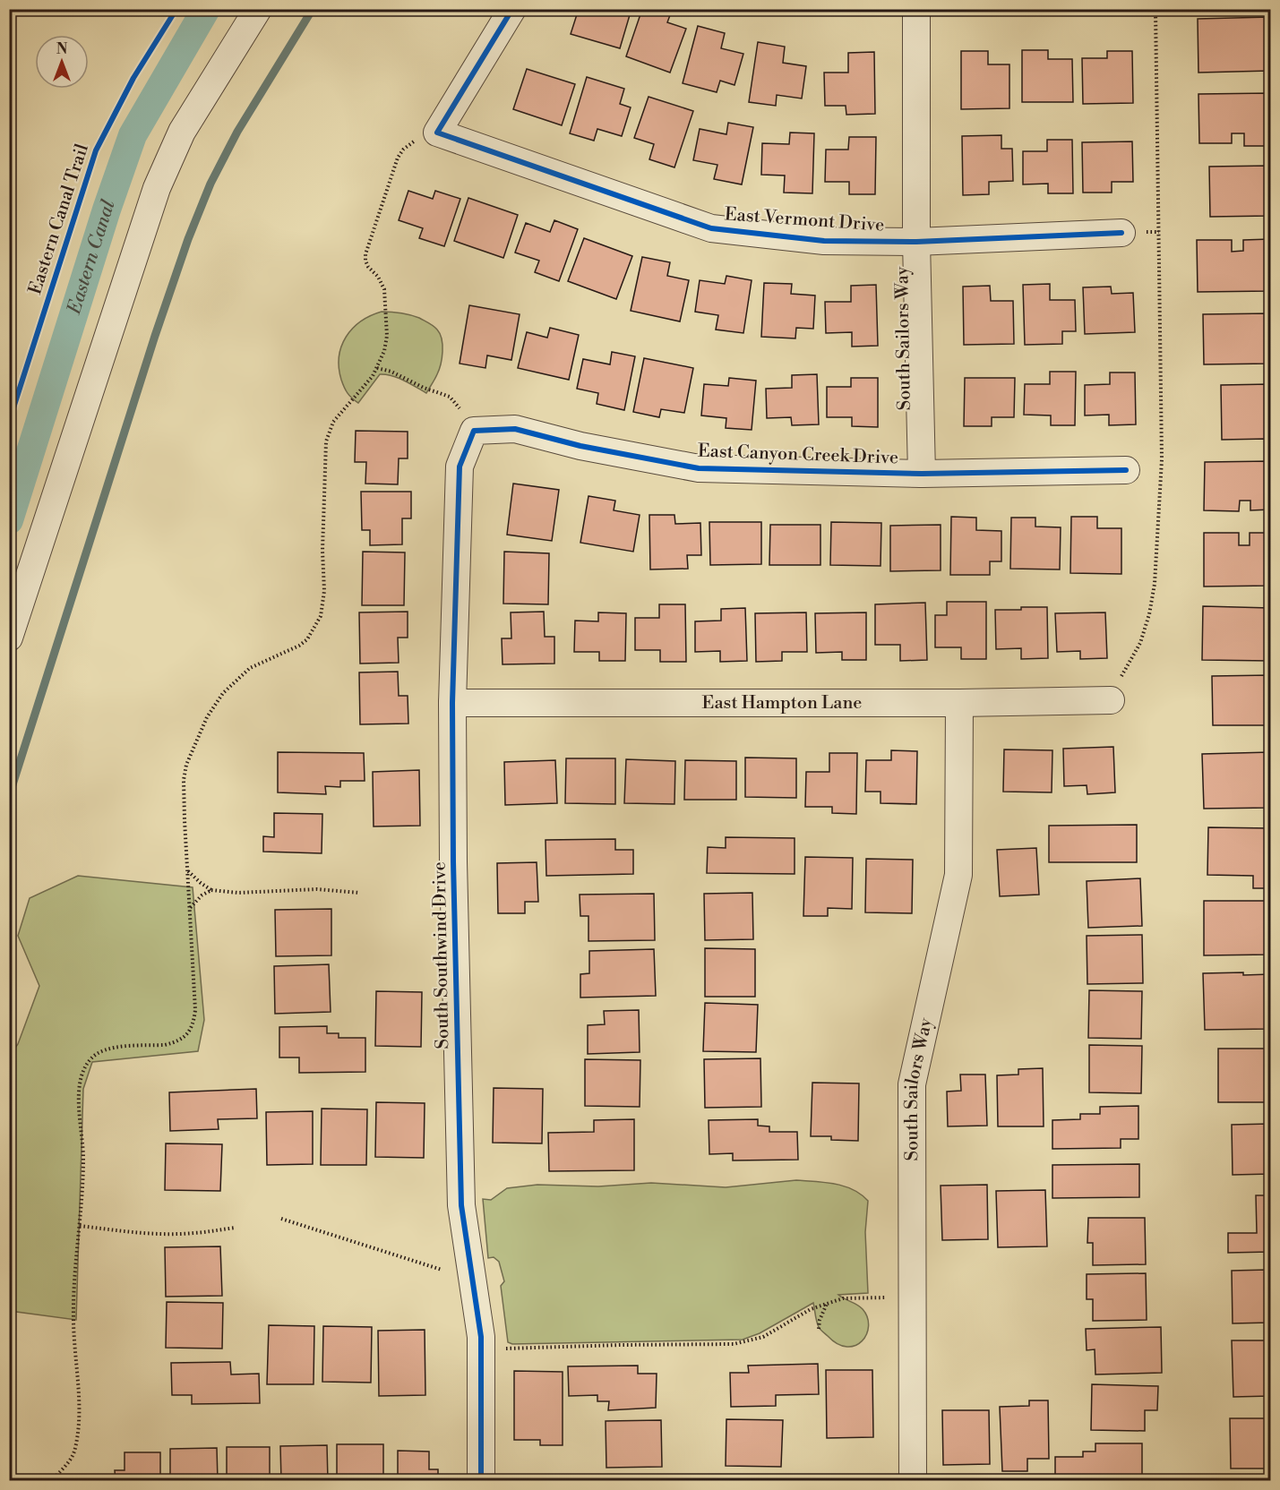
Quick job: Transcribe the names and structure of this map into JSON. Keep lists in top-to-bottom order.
{
  "streets": {
    "street": [
      "East Vermont Drive",
      "South Sailors Way",
      "East Canyon Creek Drive",
      "East Hampton Lane",
      "South Southwind Drive"
    ],
    "cycle path": ["Eastern Canal Trail"]
  },
  "crossings": [
    ["East Vermont Drive", "South Sailors Way"],
    ["South Sailors Way", "East Canyon Creek Drive"],
    ["South Sailors Way", "East Hampton Lane"],
    ["East Canyon Creek Drive", "South Southwind Drive"],
    ["East Hampton Lane", "South Southwind Drive"]
  ],
  "water": ["Eastern Canal"],
  "north": "top"
}
